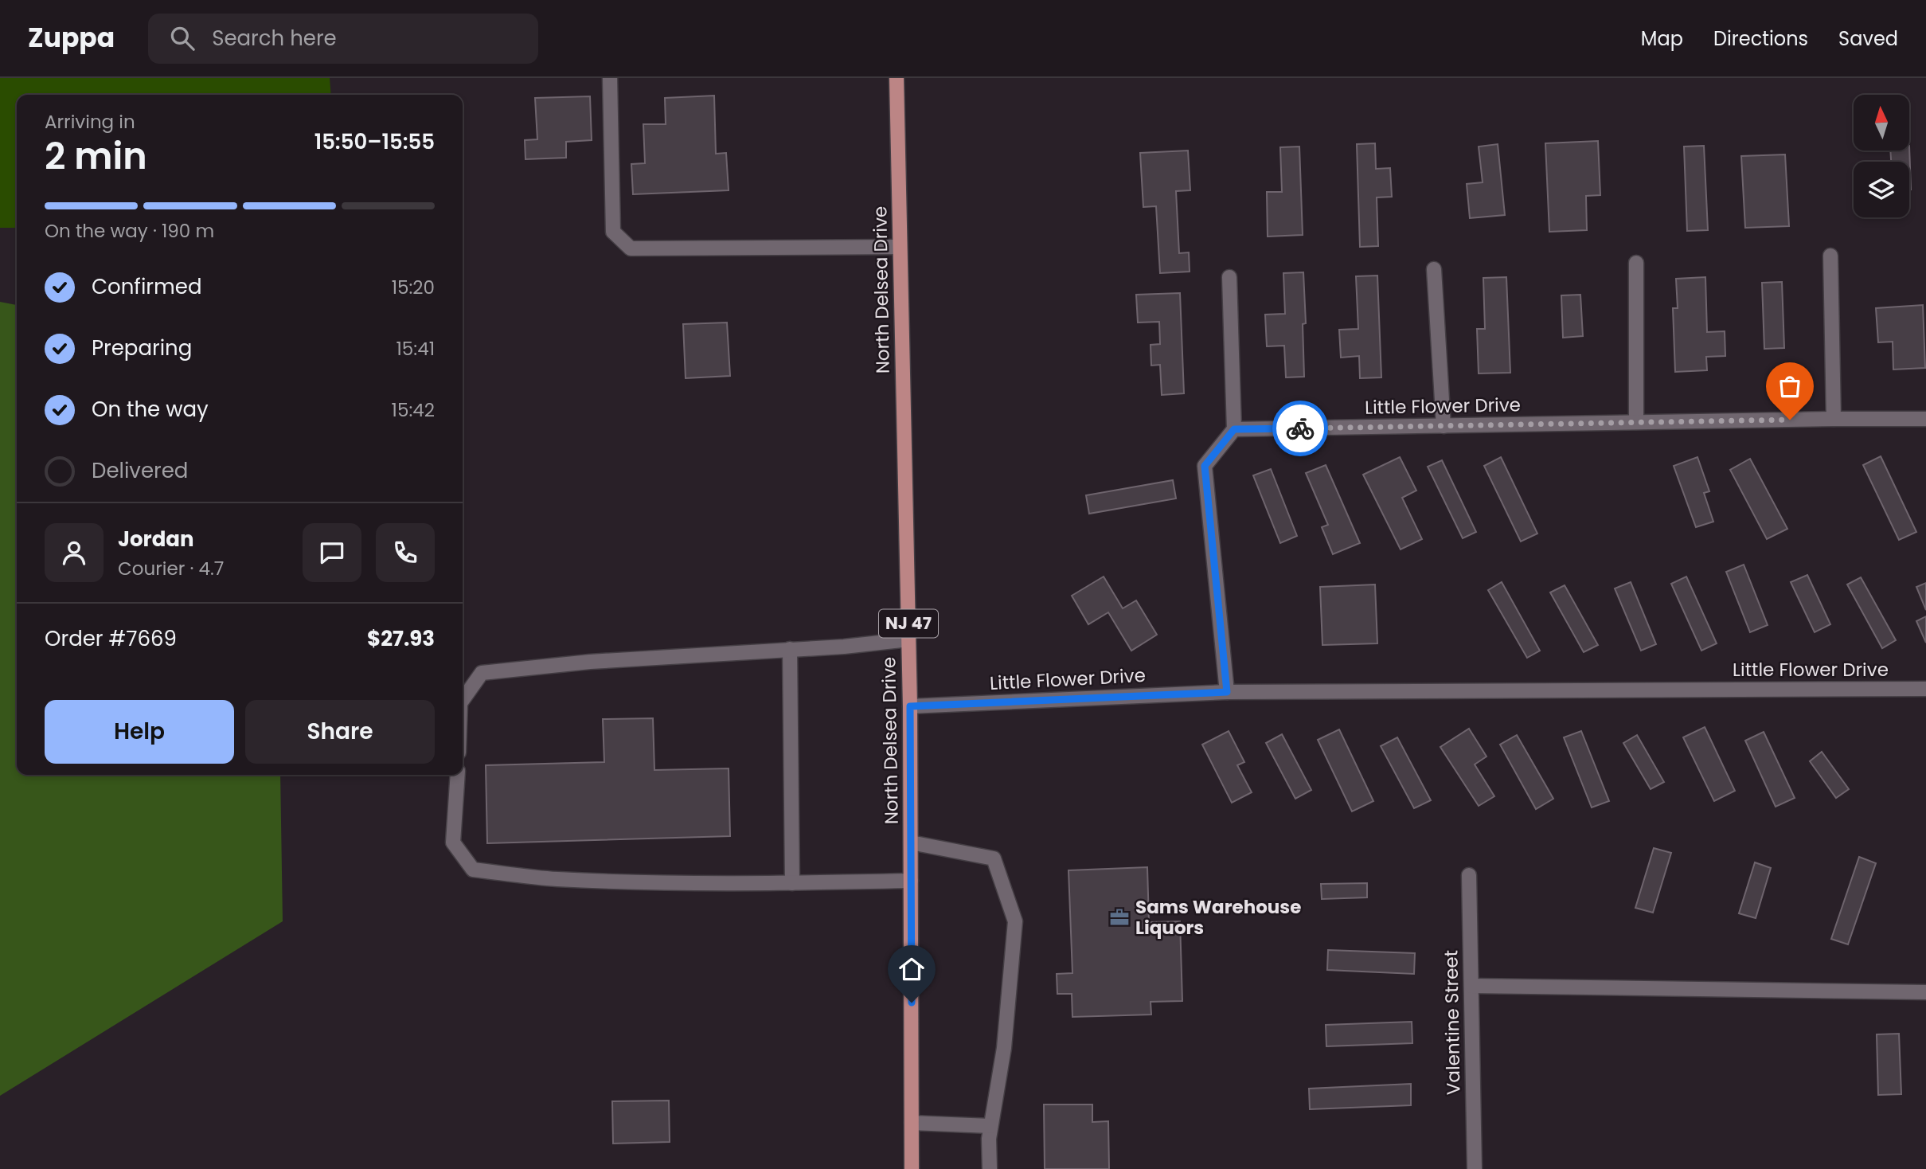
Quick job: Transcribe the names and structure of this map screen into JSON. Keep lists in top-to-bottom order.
{
  "streets": {
    "main road": ["North Delsea Drive", "NJ 47"],
    "lane": ["Little Flower Drive", "Valentine Street"]
  },
  "crossings": [
    ["North Delsea Drive", "Little Flower Drive"]
  ],
  "places": {
    "office": ["Sams Warehouse Liquors"]
  },
  "north": "top",
  "page": {
    "header": "Zuppa",
    "search": "Search here",
    "nav": ["Map", "Directions", "Saved"],
    "heading": ["2 min", "Arriving in", "15:50–15:55"],
    "panel": [
      "Jordan",
      "Courier · 4.7",
      "Order #7669",
      "$27.93"
    ],
    "bar": "On the way · 190 m",
    "list": [
      ["Confirmed", "15:20"],
      ["Preparing", "15:41"],
      ["On the way", "15:42"],
      "Delivered"
    ],
    "buttons": ["Help", "Share"]
  }
}
